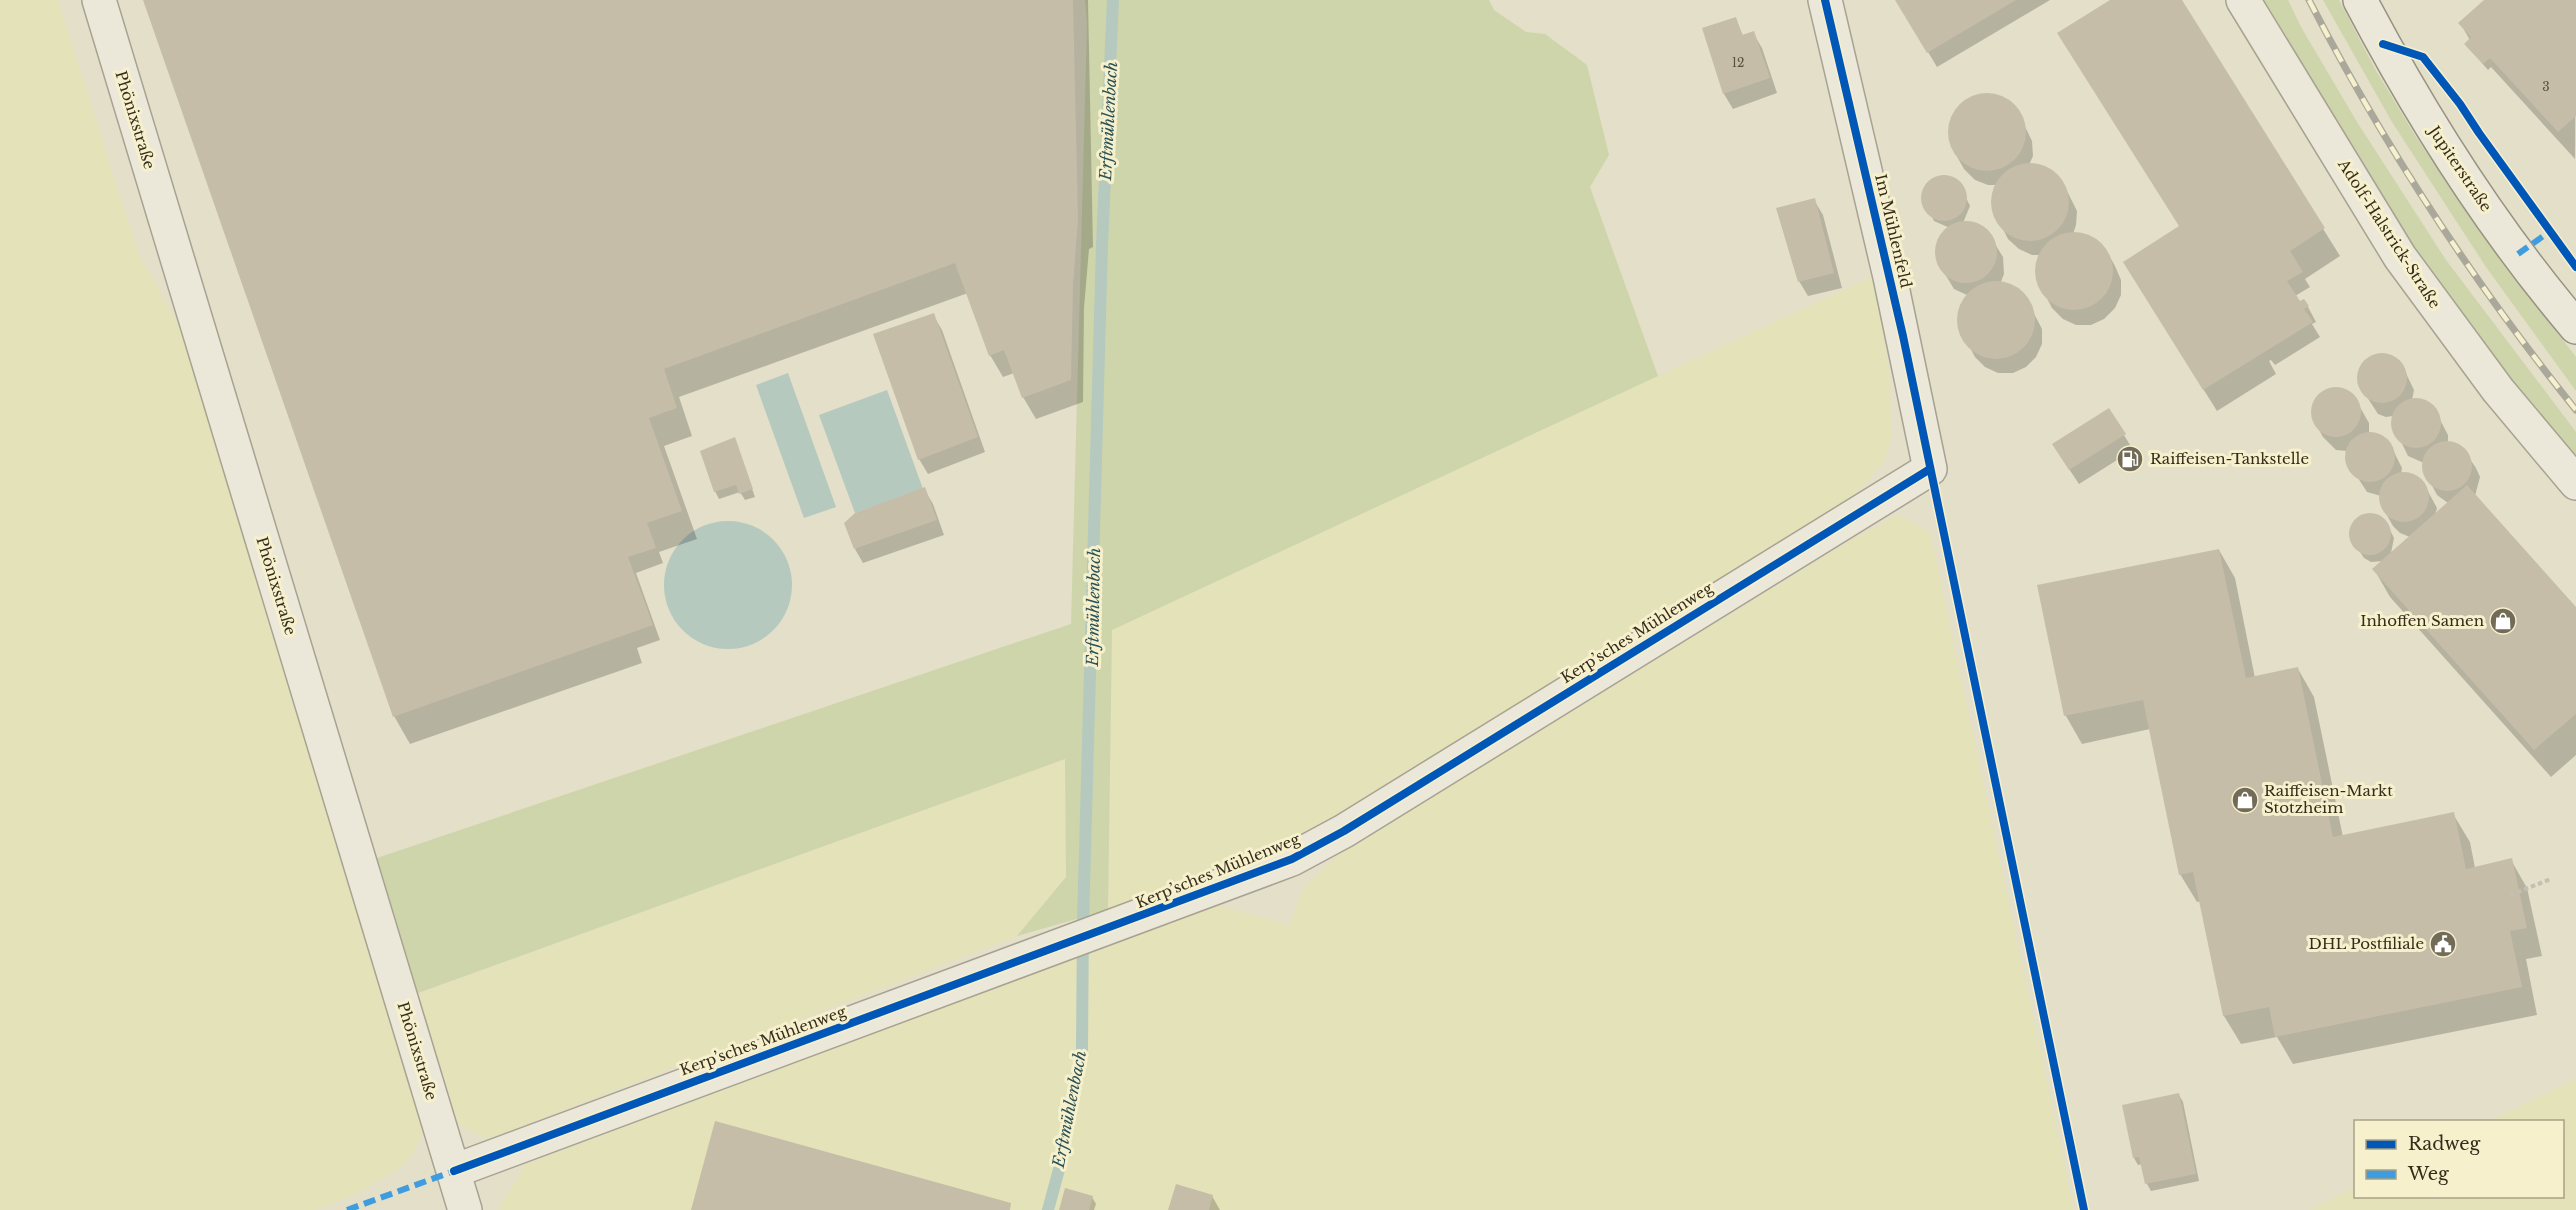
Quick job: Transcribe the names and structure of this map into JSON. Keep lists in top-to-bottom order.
{
  "streets": {
    "street": [
      "Phönixstraße",
      "Jupiterstraße",
      "Im Mühlenfeld",
      "Adolf-Halstrick-Straße",
      "Kerp’sches Mühlenweg"
    ]
  },
  "crossings": [
    ["Phönixstraße", "Kerp’sches Mühlenweg"],
    ["Im Mühlenfeld", "Kerp’sches Mühlenweg"]
  ],
  "water": ["Erftmühlenbach"],
  "places": {
    "fuel station": ["Raiffeisen-Tankstelle"],
    "shop": ["Inhoffen Samen", "Raiffeisen-Markt Stotzheim"],
    "public building": ["DHL Postfiliale"]
  },
  "house_numbers": ["12", "3"],
  "legend": ["Radweg", "Weg"]
}
